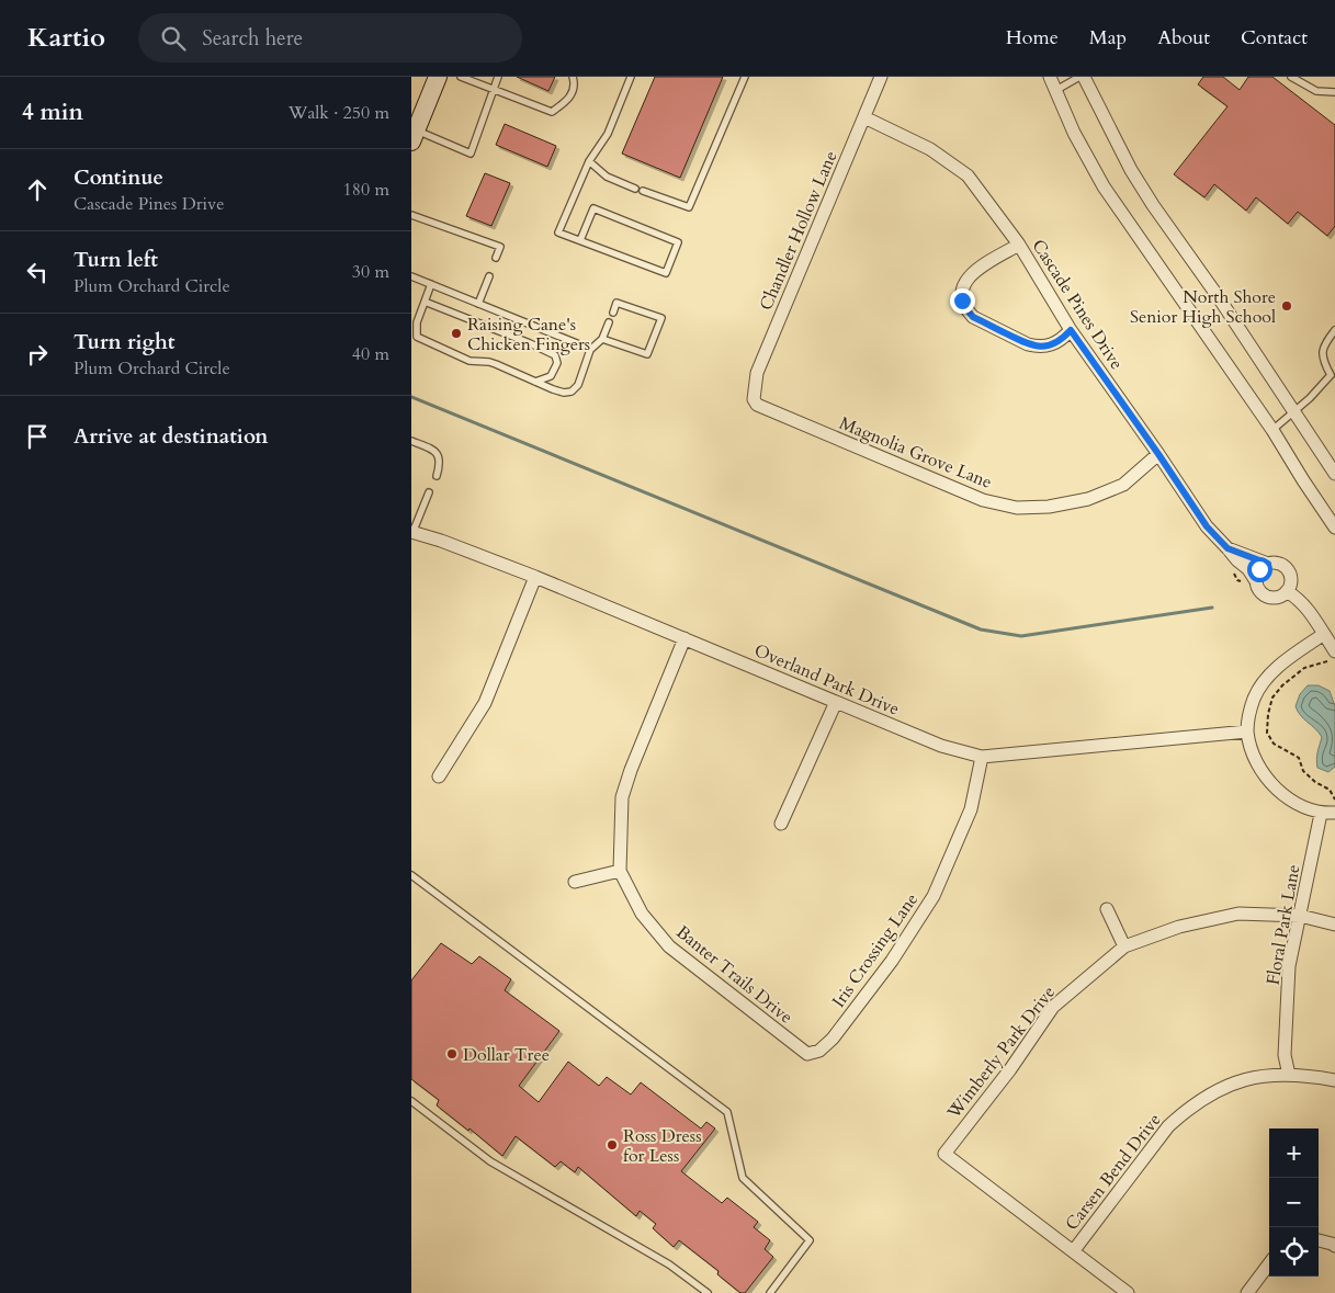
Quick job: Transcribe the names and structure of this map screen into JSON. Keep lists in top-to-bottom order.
{
  "streets": {
    "street": [
      "Chandler Hollow Lane",
      "Cascade Pines Drive",
      "Magnolia Grove Lane",
      "Overland Park Drive",
      "Floral Park Lane",
      "Iris Crossing Lane",
      "Banter Trails Drive",
      "Wimberly Park Drive",
      "Carsen Bend Drive"
    ]
  },
  "crossings": [
    ["Chandler Hollow Lane", "Cascade Pines Drive"],
    ["Chandler Hollow Lane", "Magnolia Grove Lane"],
    ["Cascade Pines Drive", "Magnolia Grove Lane"],
    ["Overland Park Drive", "Iris Crossing Lane"],
    ["Overland Park Drive", "Banter Trails Drive"],
    ["Floral Park Lane", "Wimberly Park Drive"],
    ["Floral Park Lane", "Carsen Bend Drive"],
    ["Iris Crossing Lane", "Banter Trails Drive"],
    ["Wimberly Park Drive", "Carsen Bend Drive"]
  ],
  "places": [
    "North Shore Senior High School",
    "Raising Cane's Chicken Fingers",
    "Dollar Tree",
    "Ross Dress for Less"
  ],
  "page": {
    "header": "Kartio",
    "search": "Search here",
    "nav": [
      "Home",
      "Map",
      "About",
      "Contact"
    ],
    "heading": ["4 min", "Walk · 250 m"],
    "list": [
      ["Continue", "Cascade Pines Drive", "180 m"],
      ["Turn left", "Plum Orchard Circle", "30 m"],
      ["Turn right", "Plum Orchard Circle", "40 m"],
      "Arrive at destination"
    ],
    "map_buttons": ["+", "−"]
  }
}
